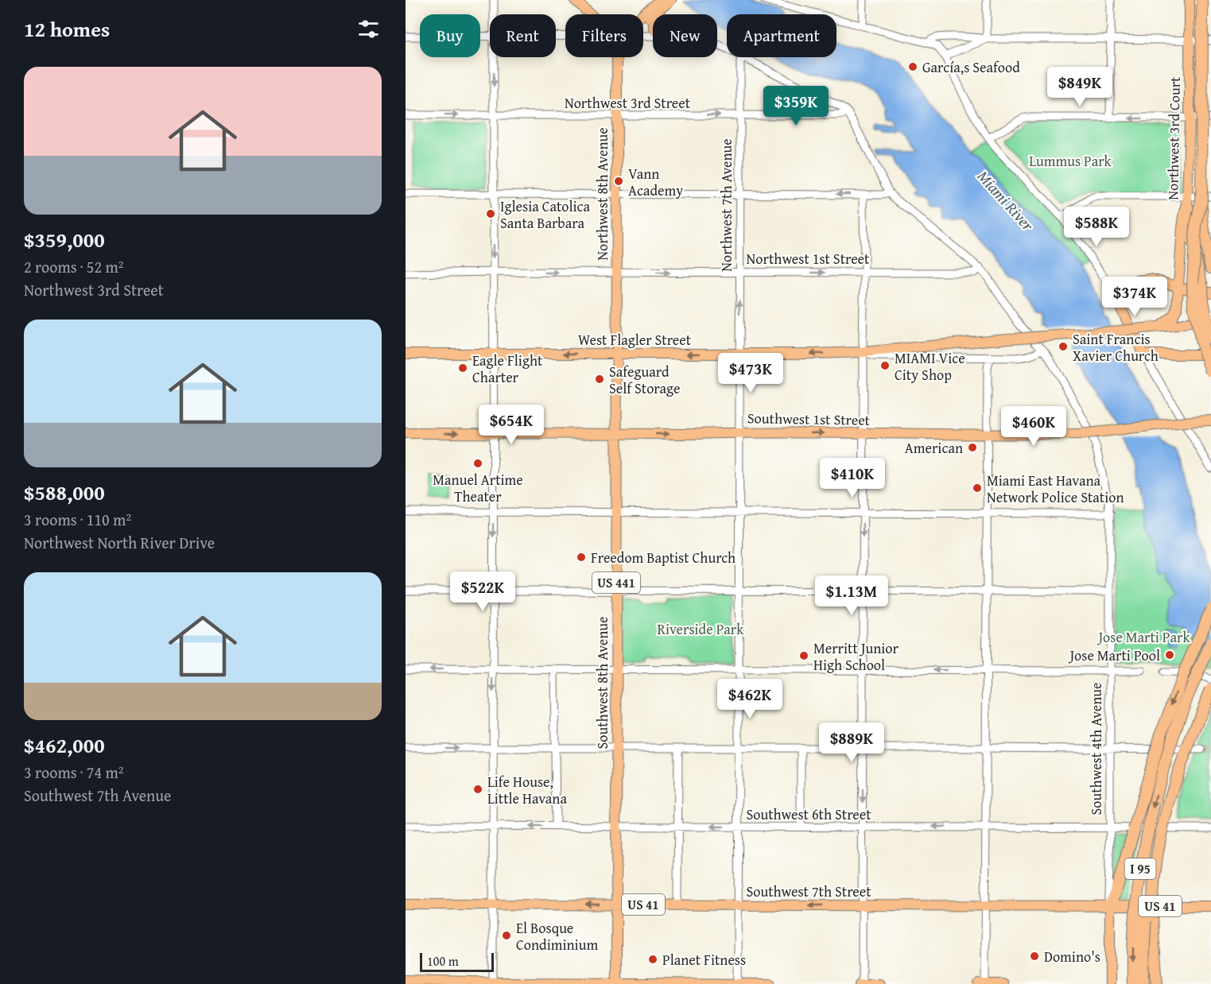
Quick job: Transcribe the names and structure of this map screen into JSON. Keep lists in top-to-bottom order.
{
  "streets": {
    "highway": ["I 95"],
    "main road": [
      "Northwest 3rd Court",
      "Northwest 8th Avenue",
      "West Flagler Street",
      "Southwest 1st Street",
      "US 441",
      "Southwest 8th Avenue",
      "Southwest 4th Avenue",
      "Southwest 7th Street",
      "US 41"
    ],
    "street": [
      "Northwest 3rd Street",
      "Northwest 7th Avenue",
      "Northwest 1st Street",
      "Southwest 6th Street"
    ]
  },
  "crossings": [
    ["Northwest 3rd Street", "Northwest 8th Avenue"],
    ["Northwest 3rd Street", "Northwest 7th Avenue"],
    ["Northwest 3rd Court", "West Flagler Street"],
    ["Northwest 8th Avenue", "Northwest 1st Street"],
    ["Northwest 8th Avenue", "West Flagler Street"],
    ["Northwest 8th Avenue", "Southwest 8th Avenue"],
    ["Northwest 7th Avenue", "Northwest 1st Street"],
    ["Northwest 7th Avenue", "West Flagler Street"],
    ["Northwest 7th Avenue", "Southwest 1st Street"],
    ["Northwest 7th Avenue", "Southwest 6th Street"],
    ["Northwest 7th Avenue", "Southwest 7th Street"],
    ["Northwest 1st Street", "Southwest 4th Avenue"],
    ["West Flagler Street", "Southwest 8th Avenue"],
    ["West Flagler Street", "Southwest 4th Avenue"],
    ["Southwest 1st Street", "Southwest 8th Avenue"],
    ["Southwest 8th Avenue", "Southwest 6th Street"],
    ["Southwest 8th Avenue", "Southwest 7th Street"],
    ["Southwest 4th Avenue", "Southwest 6th Street"],
    ["Southwest 4th Avenue", "Southwest 7th Street"]
  ],
  "one_way": [
    "Northwest 3rd Street",
    "Northwest 1st Street",
    "West Flagler Street",
    "Southwest 1st Street"
  ],
  "water": ["Miami River"],
  "parks": ["Lummus Park", "Riverside Park", "Jose Marti Park"],
  "places": [
    "García,s Seafood",
    "Vann Academy",
    "Iglesia Catolica Santa Barbara",
    "Saint Francis Xavier Church",
    "MIAMI Vice City Shop",
    "Eagle Flight Charter",
    "Safeguard Self Storage",
    "American",
    "Manuel Artime Theater",
    "Miami East Havana Network Police Station",
    "Freedom Baptist Church",
    "Jose Marti Pool",
    "Merritt Junior High School",
    "Life House, Little Havana",
    "El Bosque Condiminium",
    "Domino's",
    "Planet Fitness"
  ],
  "scale_bar": "100 m",
  "page": {
    "heading": "12 homes",
    "chip": [
      "Buy",
      "Rent",
      "Filters",
      "New",
      "Apartment"
    ],
    "list": [
      {
        "name": "$359,000",
        "note": "2 rooms · 52 m² · Northwest 3rd Street"
      },
      {
        "name": "$588,000",
        "note": "3 rooms · 110 m² · Northwest North River Drive"
      },
      {
        "name": "$462,000",
        "note": "3 rooms · 74 m² · Southwest 7th Avenue"
      }
    ],
    "price": [
      "$849K",
      "$359K",
      "$588K",
      "$374K",
      "$473K",
      "$654K",
      "$460K",
      "$410K",
      "$522K",
      "$1.13M",
      "$462K",
      "$889K"
    ],
    "scale": "100 m"
  }
}
